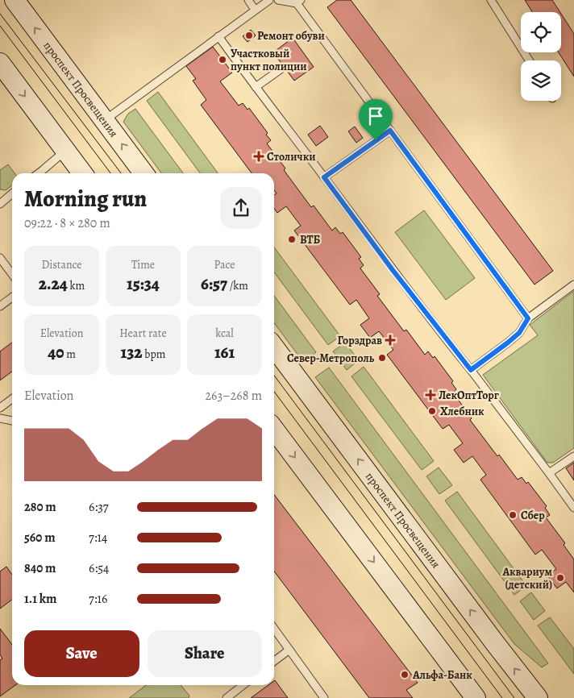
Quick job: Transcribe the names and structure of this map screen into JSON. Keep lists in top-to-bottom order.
{
  "streets": {
    "main road": ["проспект Просвещения"]
  },
  "places": {
    "other": [
      "Ремонт обуви",
      "Участковый пункт полиции",
      "ВТБ",
      "Север-Метрополь",
      "Хлебник",
      "Сбер",
      "Аквариум (детский)",
      "Альфа-Банк"
    ],
    "health": ["Столички", "Горздрав", "ЛекОптТорг"]
  },
  "page": {
    "heading": ["Morning run", "09:22 · 8 × 280 m"],
    "stats": [
      ["Distance", "2.24 km"],
      ["Time", "15:34"],
      ["Pace", "6:57 /km"],
      ["Elevation", "40 m"],
      ["Heart rate", "132 bpm"],
      ["kcal", "161"]
    ],
    "chart": ["Elevation", "263–268 m"],
    "list": [
      {
        "name": "280 m",
        "note": "6:37"
      },
      {
        "name": "560 m",
        "note": "7:14"
      },
      {
        "name": "840 m",
        "note": "6:54"
      },
      {
        "name": "1.1 km",
        "note": "7:16"
      }
    ],
    "buttons": ["Save", "Share"]
  }
}
